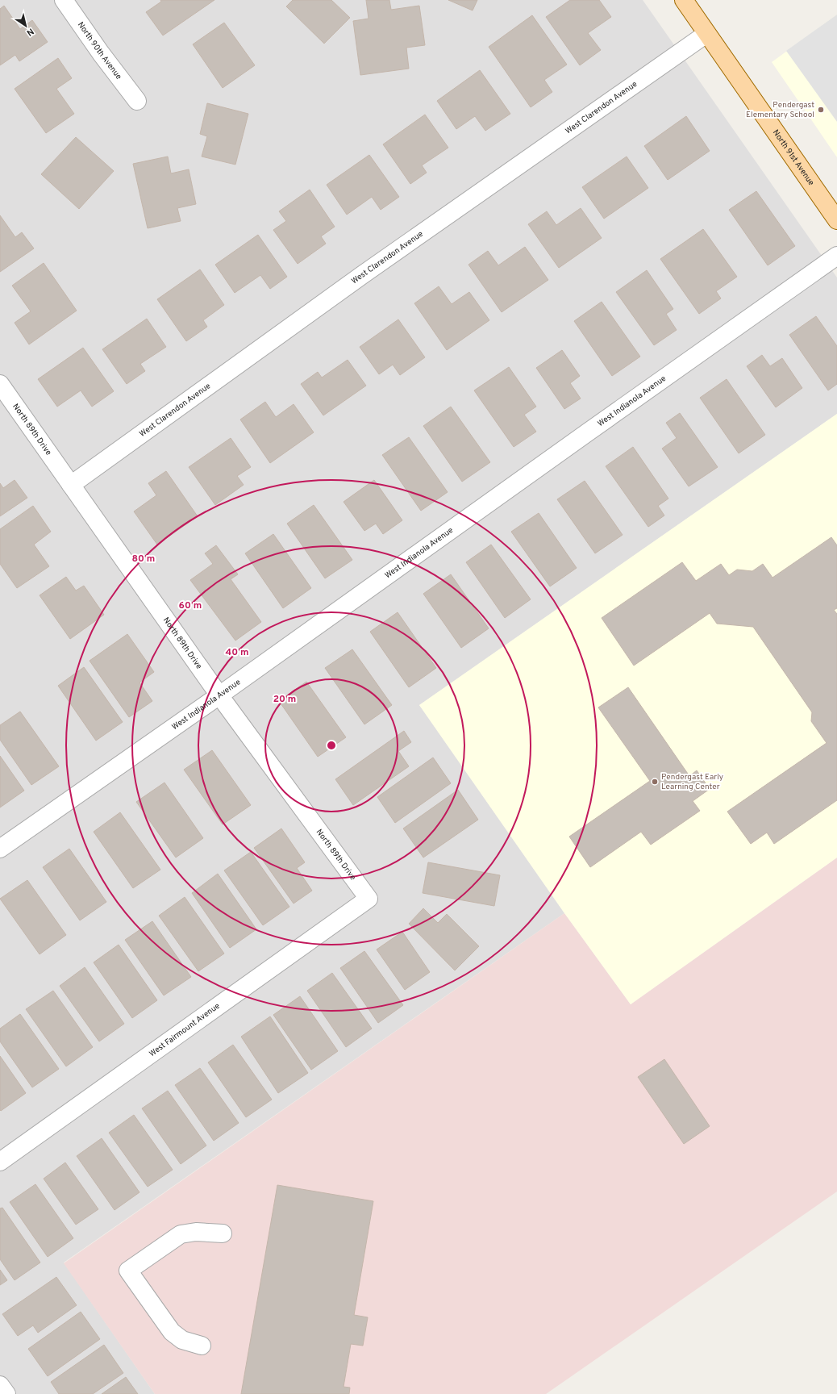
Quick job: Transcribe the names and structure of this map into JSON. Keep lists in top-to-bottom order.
{
  "streets": {
    "main road": ["North 91st Avenue"],
    "street": [
      "North 90th Avenue",
      "West Clarendon Avenue",
      "West Indianola Avenue",
      "North 89th Drive",
      "West Fairmount Avenue"
    ]
  },
  "crossings": [
    ["West Clarendon Avenue", "North 91st Avenue"],
    ["West Clarendon Avenue", "North 89th Drive"],
    ["West Indianola Avenue", "North 89th Drive"],
    ["North 89th Drive", "West Fairmount Avenue"]
  ],
  "places": ["Pendergast Elementary School", "Pendergast Early Learning Center"],
  "north": "bottom right",
  "rings": [
    "80 m",
    "60 m",
    "40 m",
    "20 m"
  ]
}
